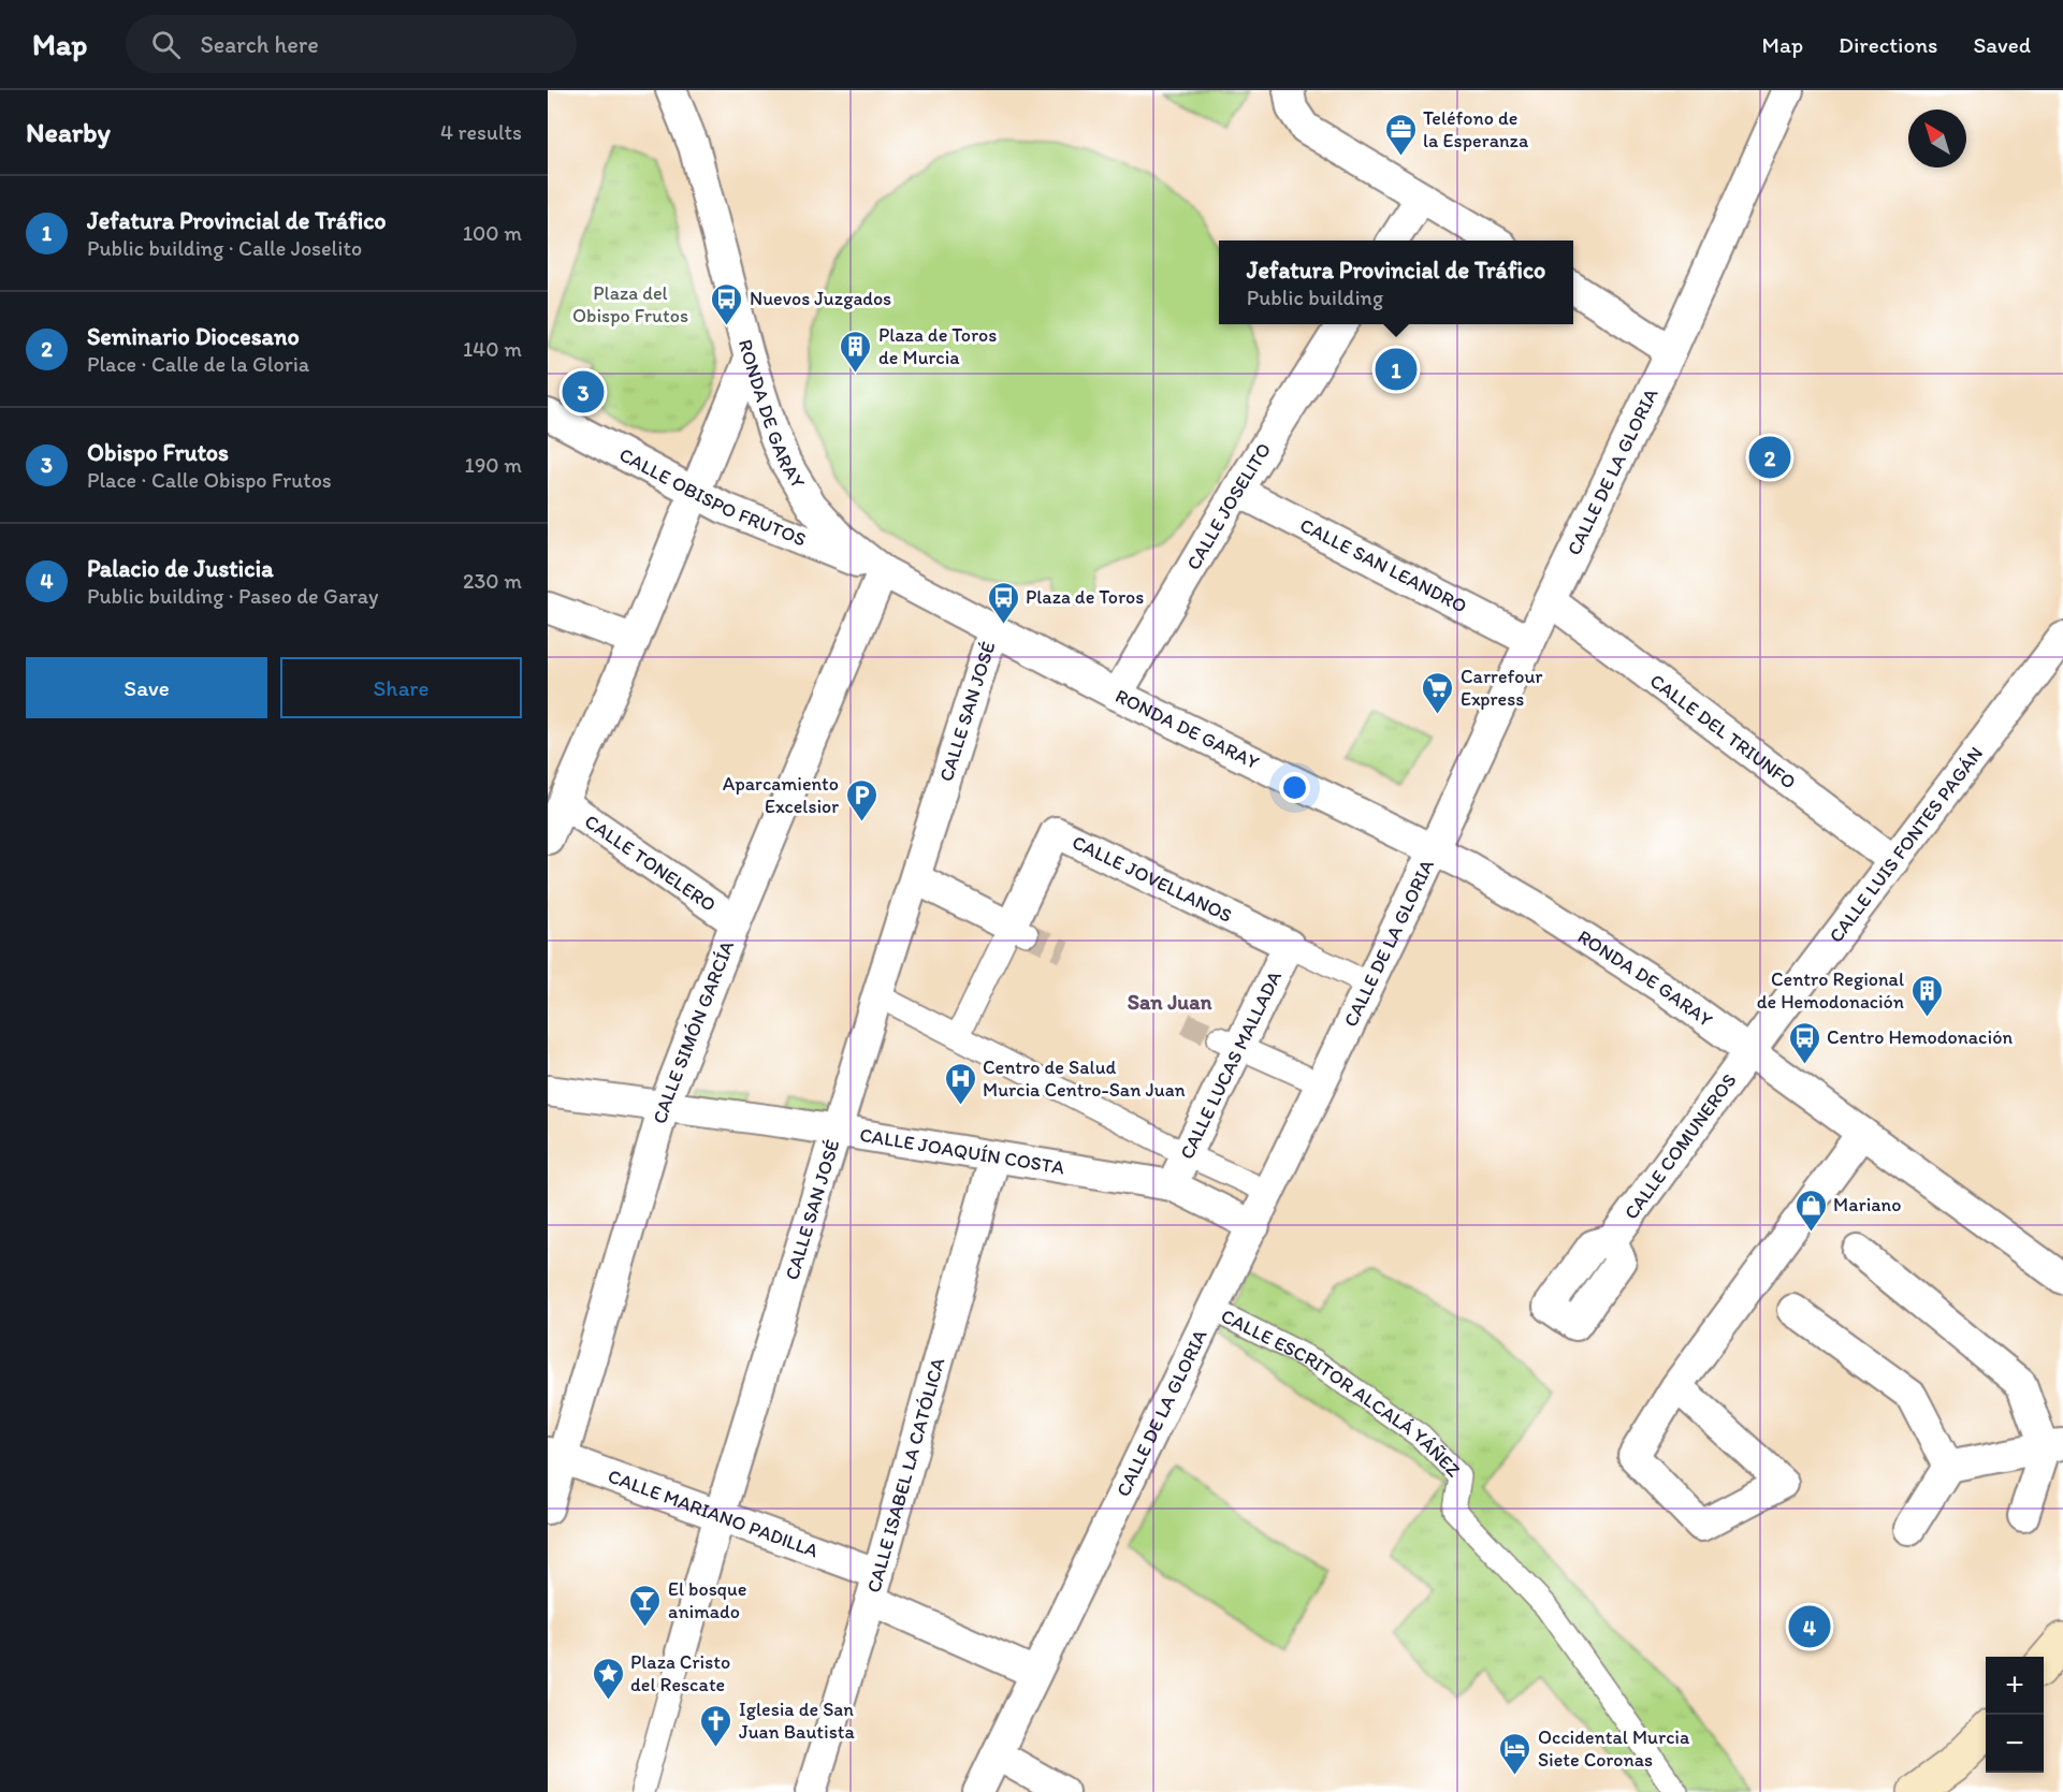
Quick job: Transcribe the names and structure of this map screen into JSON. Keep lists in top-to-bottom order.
{
  "streets": {
    "street": [
      "RONDA DE GARAY",
      "CALLE DE LA GLORIA",
      "CALLE OBISPO FRUTOS",
      "CALLE JOSELITO",
      "CALLE SAN LEANDRO",
      "CALLE SAN JOSÉ",
      "CALLE DEL TRIUNFO",
      "CALLE LUIS FONTES PAGÁN",
      "CALLE TONELERO",
      "CALLE JOVELLANOS",
      "CALLE SIMÓN GARCÍA",
      "CALLE LUCAS MALLADA",
      "CALLE COMUNEROS",
      "CALLE JOAQUÍN COSTA",
      "CALLE ESCRITOR ALCALÁ YÁÑEZ",
      "CALLE ISABEL LA CATÓLICA",
      "CALLE MARIANO PADILLA"
    ]
  },
  "crossings": [
    ["RONDA DE GARAY", "CALLE DE LA GLORIA"],
    ["RONDA DE GARAY", "CALLE OBISPO FRUTOS"],
    ["RONDA DE GARAY", "CALLE JOSELITO"],
    ["RONDA DE GARAY", "CALLE SAN JOSÉ"],
    ["RONDA DE GARAY", "CALLE LUIS FONTES PAGÁN"],
    ["RONDA DE GARAY", "CALLE SIMÓN GARCÍA"],
    ["RONDA DE GARAY", "CALLE COMUNEROS"],
    ["CALLE DE LA GLORIA", "CALLE SAN LEANDRO"],
    ["CALLE DE LA GLORIA", "CALLE DEL TRIUNFO"],
    ["CALLE DE LA GLORIA", "CALLE JOVELLANOS"],
    ["CALLE DE LA GLORIA", "CALLE JOAQUÍN COSTA"],
    ["CALLE DE LA GLORIA", "CALLE ESCRITOR ALCALÁ YÁÑEZ"],
    ["CALLE DE LA GLORIA", "CALLE MARIANO PADILLA"],
    ["CALLE OBISPO FRUTOS", "CALLE SIMÓN GARCÍA"],
    ["CALLE JOSELITO", "CALLE SAN LEANDRO"],
    ["CALLE SAN JOSÉ", "CALLE JOAQUÍN COSTA"],
    ["CALLE SAN JOSÉ", "CALLE MARIANO PADILLA"],
    ["CALLE DEL TRIUNFO", "CALLE LUIS FONTES PAGÁN"],
    ["CALLE LUIS FONTES PAGÁN", "CALLE COMUNEROS"],
    ["CALLE TONELERO", "CALLE SIMÓN GARCÍA"],
    ["CALLE JOVELLANOS", "CALLE LUCAS MALLADA"],
    ["CALLE SIMÓN GARCÍA", "CALLE JOAQUÍN COSTA"],
    ["CALLE SIMÓN GARCÍA", "CALLE MARIANO PADILLA"],
    ["CALLE LUCAS MALLADA", "CALLE JOAQUÍN COSTA"],
    ["CALLE JOAQUÍN COSTA", "CALLE ISABEL LA CATÓLICA"],
    ["CALLE ISABEL LA CATÓLICA", "CALLE MARIANO PADILLA"]
  ],
  "districts": ["San Juan"],
  "parks": ["Plaza del Obispo Frutos"],
  "places": {
    "office": ["Teléfono de la Esperanza"],
    "bus stop": ["Nuevos Juzgados", "Plaza de Toros", "Centro Hemodonación"],
    "building": ["Plaza de Toros de Murcia", "Centro Regional de Hemodonación"],
    "supermarket": ["Carrefour Express"],
    "parking": ["Aparcamiento Excelsior"],
    "hospital": ["Centro de Salud Murcia Centro-San Juan"],
    "shop": ["Mariano"],
    "bar": ["El bosque animado"],
    "place": ["Plaza Cristo del Rescate"],
    "church": ["Iglesia de San Juan Bautista"],
    "hotel": ["Occidental Murcia Siete Coronas"]
  },
  "north": "top left",
  "page": {
    "header": "Map",
    "search": "Search here",
    "nav": ["Map", "Directions", "Saved"],
    "heading": ["Nearby", "4 results"],
    "list": [
      {
        "mark": "1",
        "name": "Jefatura Provincial de Tráfico",
        "note": "Public building · Calle Joselito",
        "value": "100 m"
      },
      {
        "mark": "2",
        "name": "Seminario Diocesano",
        "note": "Place · Calle de la Gloria",
        "value": "140 m"
      },
      {
        "mark": "3",
        "name": "Obispo Frutos",
        "note": "Place · Calle Obispo Frutos",
        "value": "190 m"
      },
      {
        "mark": "4",
        "name": "Palacio de Justicia",
        "note": "Public building · Paseo de Garay",
        "value": "230 m"
      }
    ],
    "popup": ["Jefatura Provincial de Tráfico", "Public building"],
    "pins": [
      "1",
      "3",
      "2",
      "4"
    ],
    "buttons": ["Save", "Share"],
    "map_buttons": ["+", "−"]
  }
}
